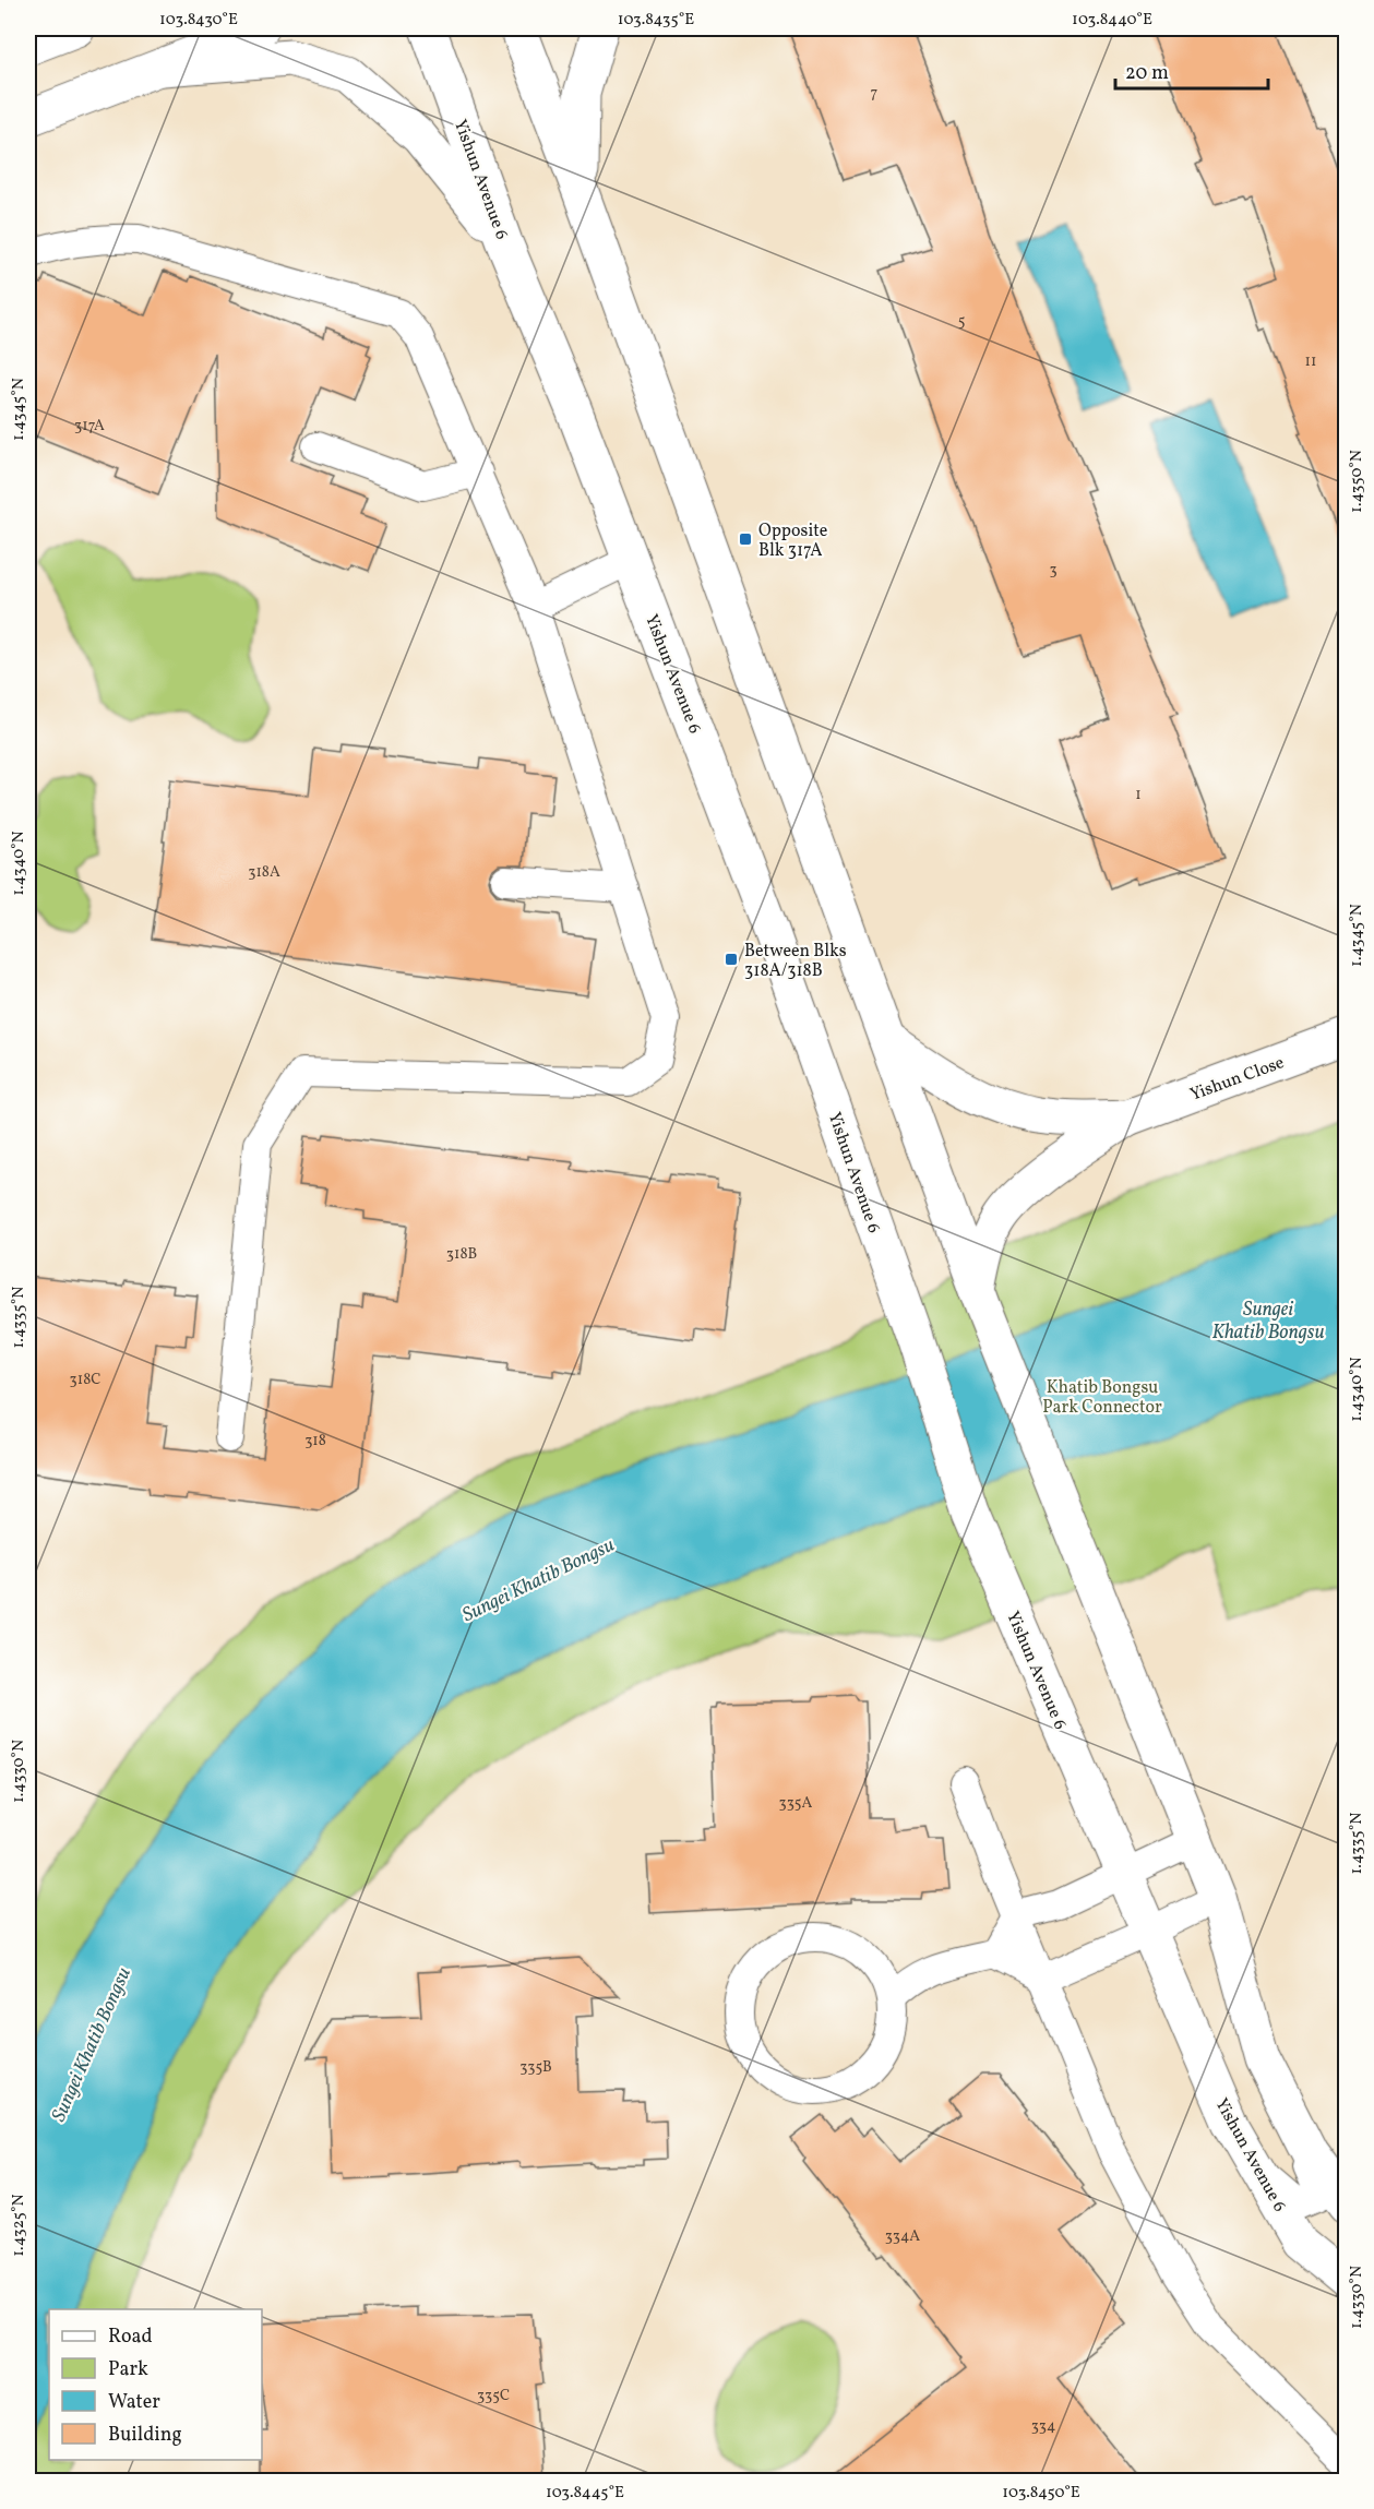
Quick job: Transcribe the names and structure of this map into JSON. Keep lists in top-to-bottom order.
{
  "streets": {
    "main road": ["Yishun Avenue 6", "Yishun Close"]
  },
  "water": ["Sungei Khatib Bongsu"],
  "parks": ["Khatib Bongsu Park Connector"],
  "places": {
    "transit": ["Opposite Blk 317A", "Between Blks 318A/318B"]
  },
  "house_numbers": [
    "7",
    "5",
    "11",
    "317A",
    "3",
    "1",
    "318A",
    "318B",
    "318C",
    "318",
    "335A",
    "335B",
    "334A",
    "335C",
    "334"
  ],
  "legend": [
    "Road",
    "Park",
    "Water",
    "Building"
  ],
  "scale_bar": "20 m",
  "coordinates": [
    "103.8430°E",
    "103.8435°E",
    "103.8440°E",
    "1.4345°N",
    "1.4350°N",
    "1.4340°N",
    "1.4335°N",
    "1.4330°N",
    "1.4325°N",
    "103.8445°E",
    "103.8450°E"
  ]
}
